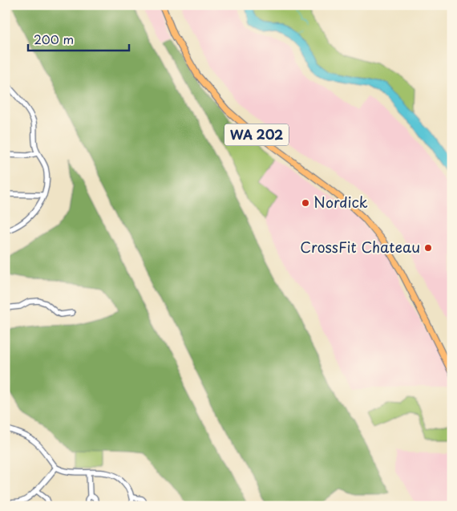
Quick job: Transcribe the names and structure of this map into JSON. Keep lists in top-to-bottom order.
{
  "streets": {
    "main road": ["WA 202"]
  },
  "places": ["Nordick", "CrossFit Chateau"],
  "scale_bar": "200 m"
}
